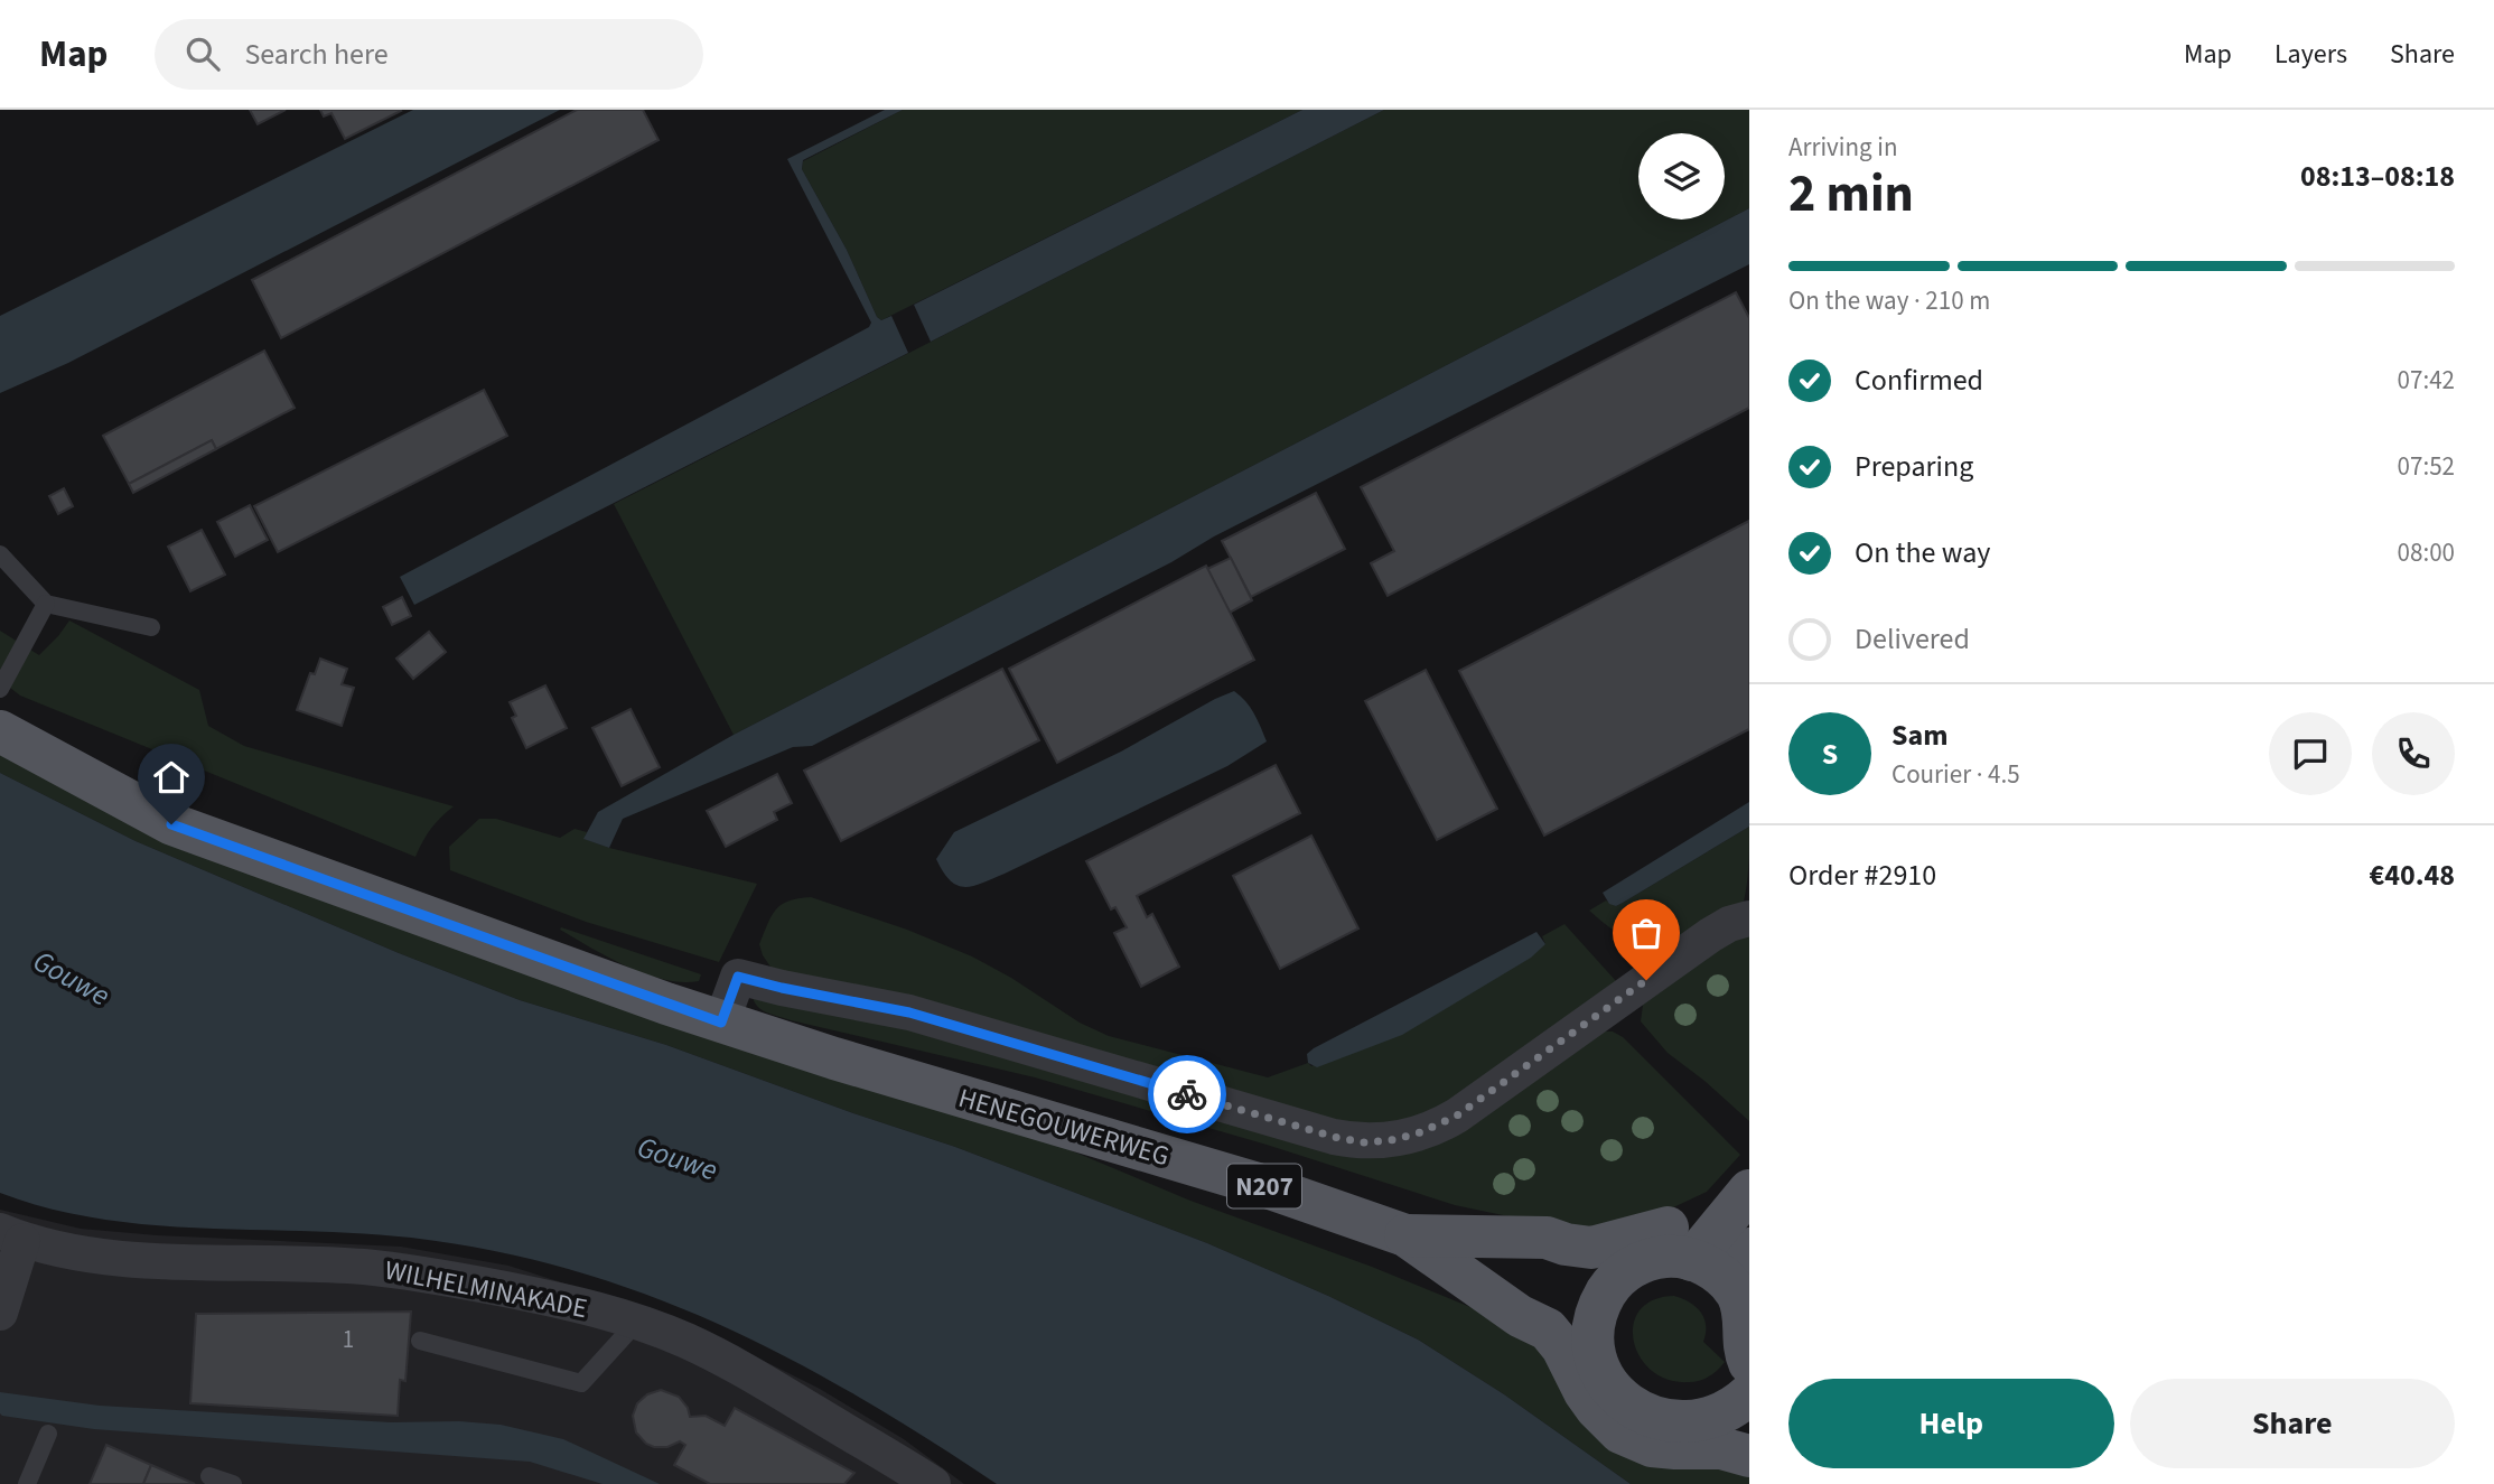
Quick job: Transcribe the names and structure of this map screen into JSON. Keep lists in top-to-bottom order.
{
  "streets": {
    "main road": ["HENEGOUWERWEG", "N207"],
    "street": ["WILHELMINAKADE"]
  },
  "water": ["Gouwe"],
  "house_numbers": ["1"],
  "page": {
    "header": "Map",
    "search": "Search here",
    "nav": ["Map", "Layers", "Share"],
    "heading": ["2 min", "Arriving in", "08:13–08:18"],
    "panel": [
      "Sam",
      "Courier · 4.5",
      "Order #2910",
      "€40.48"
    ],
    "bar": "On the way · 210 m",
    "list": [
      ["Confirmed", "07:42"],
      ["Preparing", "07:52"],
      ["On the way", "08:00"],
      "Delivered"
    ],
    "round": "S",
    "buttons": ["Help", "Share"]
  }
}
